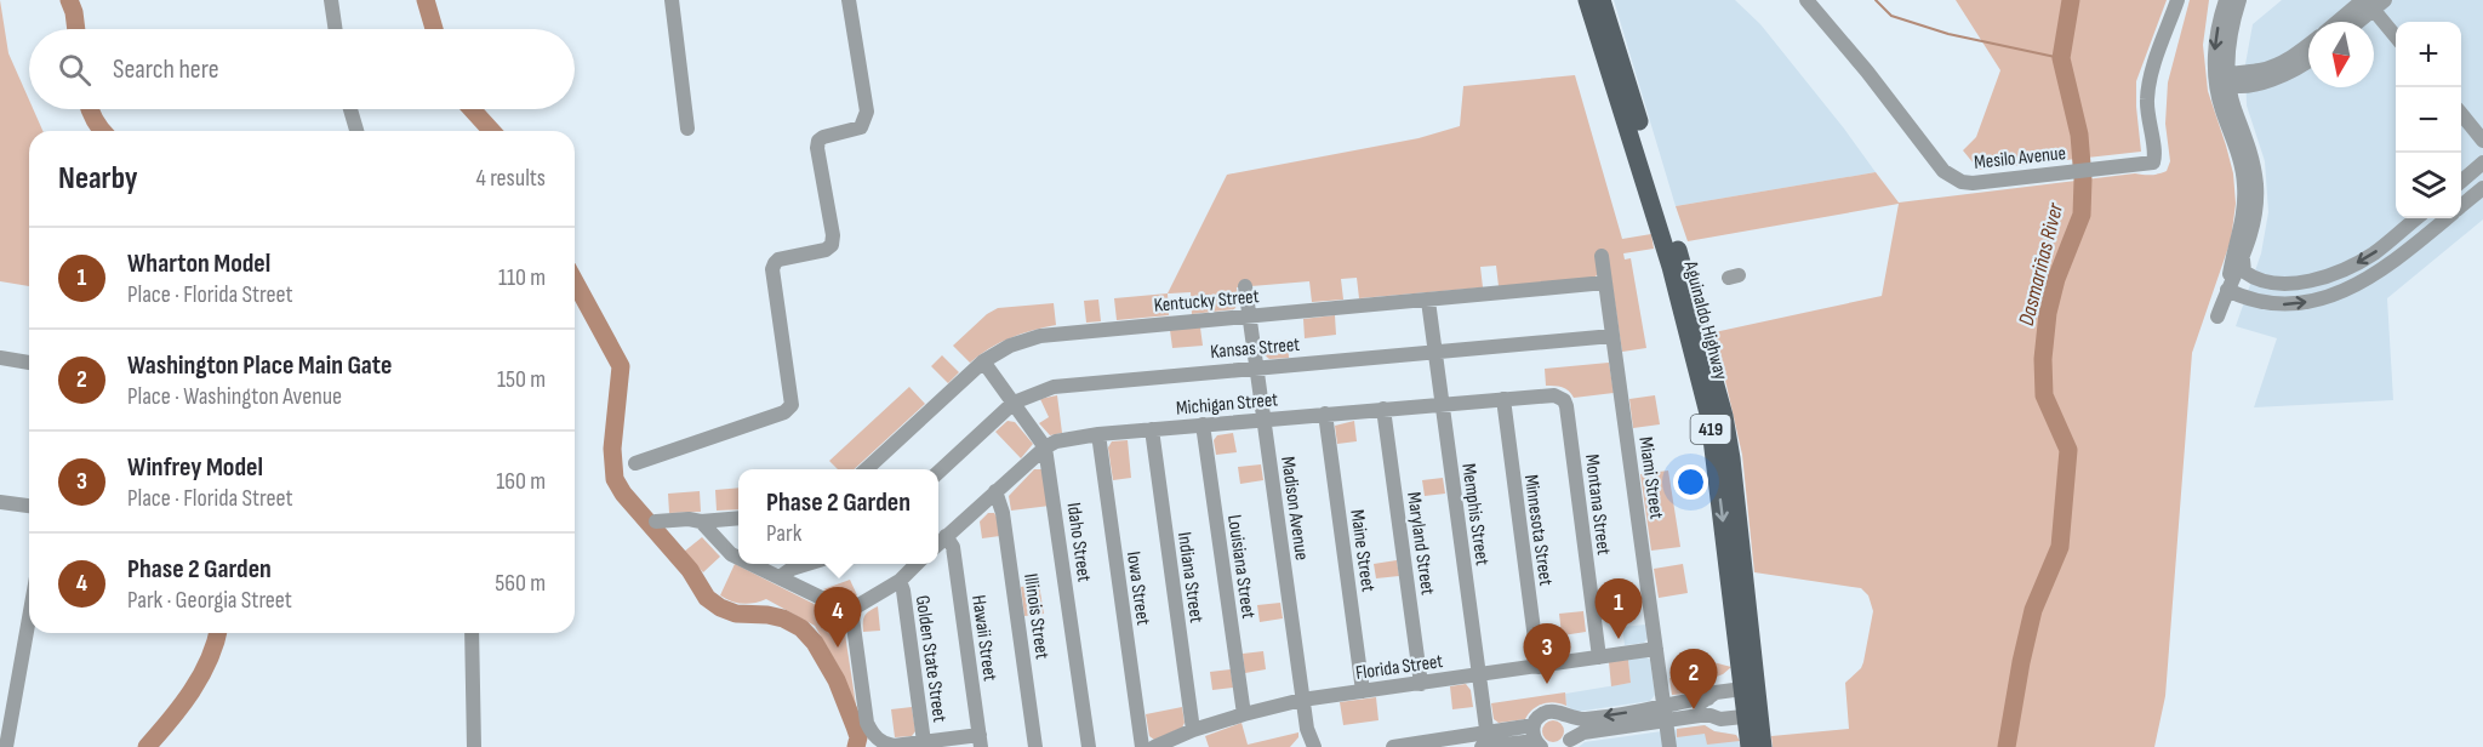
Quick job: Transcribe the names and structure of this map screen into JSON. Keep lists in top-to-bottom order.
{
  "streets": {
    "main road": ["Aguinaldo Highway", "419"],
    "street": [
      "Mesilo Avenue",
      "Kentucky Street",
      "Kansas Street",
      "Michigan Street",
      "Miami Street",
      "Montana Street",
      "Madison Avenue",
      "Memphis Street",
      "Minnesota Street",
      "Idaho Street",
      "Maryland Street",
      "Maine Street",
      "Louisiana Street",
      "Indiana Street",
      "Iowa Street",
      "Illinois Street",
      "Hawaii Street",
      "Golden State Street",
      "Florida Street"
    ]
  },
  "crossings": [
    ["Kentucky Street", "Miami Street"],
    ["Kentucky Street", "Madison Avenue"],
    ["Kentucky Street", "Memphis Street"],
    ["Kentucky Street", "Idaho Street"],
    ["Kansas Street", "Miami Street"],
    ["Kansas Street", "Madison Avenue"],
    ["Kansas Street", "Memphis Street"],
    ["Kansas Street", "Idaho Street"],
    ["Michigan Street", "Montana Street"],
    ["Michigan Street", "Madison Avenue"],
    ["Michigan Street", "Memphis Street"],
    ["Michigan Street", "Minnesota Street"],
    ["Michigan Street", "Idaho Street"],
    ["Michigan Street", "Maryland Street"],
    ["Michigan Street", "Maine Street"],
    ["Michigan Street", "Louisiana Street"],
    ["Michigan Street", "Indiana Street"],
    ["Michigan Street", "Iowa Street"],
    ["Michigan Street", "Illinois Street"],
    ["Michigan Street", "Hawaii Street"],
    ["Miami Street", "Florida Street"],
    ["Montana Street", "Florida Street"],
    ["Madison Avenue", "Florida Street"],
    ["Memphis Street", "Florida Street"],
    ["Minnesota Street", "Florida Street"],
    ["Maryland Street", "Florida Street"],
    ["Maine Street", "Florida Street"],
    ["Louisiana Street", "Florida Street"],
    ["Indiana Street", "Florida Street"]
  ],
  "water": ["Dasmariñas River"],
  "north": "bottom",
  "page": {
    "map_buttons": ["+", "−"],
    "search": "Search here",
    "heading": ["Nearby", "4 results"],
    "list": [
      {
        "mark": "1",
        "name": "Wharton Model",
        "note": "Place · Florida Street",
        "value": "110 m"
      },
      {
        "mark": "2",
        "name": "Washington Place Main Gate",
        "note": "Place · Washington Avenue",
        "value": "150 m"
      },
      {
        "mark": "3",
        "name": "Winfrey Model",
        "note": "Place · Florida Street",
        "value": "160 m"
      },
      {
        "mark": "4",
        "name": "Phase 2 Garden",
        "note": "Park · Georgia Street",
        "value": "560 m"
      }
    ],
    "popup": ["Phase 2 Garden", "Park"],
    "pins": [
      "1",
      "4",
      "3",
      "2"
    ]
  }
}
